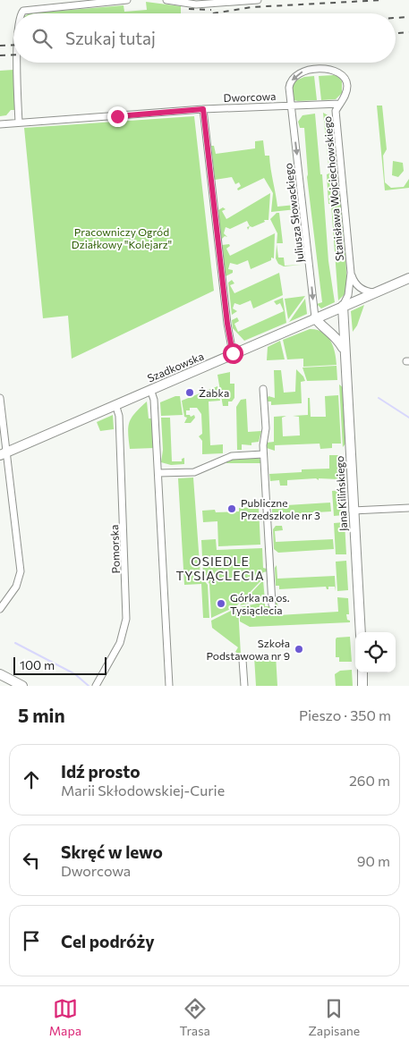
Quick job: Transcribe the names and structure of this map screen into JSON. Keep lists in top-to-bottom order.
{
  "streets": {
    "street": [
      "Dworcowa",
      "Stanisława Wojciechowskiego",
      "Juliusza Słowackiego",
      "Szadkowska",
      "Jana Kilińskiego",
      "Pomorska"
    ]
  },
  "crossings": [
    ["Dworcowa", "Stanisława Wojciechowskiego"],
    ["Dworcowa", "Juliusza Słowackiego"],
    ["Stanisława Wojciechowskiego", "Juliusza Słowackiego"],
    ["Stanisława Wojciechowskiego", "Szadkowska"],
    ["Stanisława Wojciechowskiego", "Jana Kilińskiego"],
    ["Juliusza Słowackiego", "Szadkowska"],
    ["Szadkowska", "Jana Kilińskiego"],
    ["Szadkowska", "Pomorska"]
  ],
  "one_way": ["Juliusza Słowackiego"],
  "districts": ["OSIEDLE TYSIĄCLECIA"],
  "parks": ["Pracowniczy Ogród Działkowy \"Kolejarz\""],
  "places": [
    "Żabka",
    "Publiczne Przedszkole nr 3",
    "Górka na os. Tysiąclecia",
    "Szkoła Podstawowa nr 9"
  ],
  "scale_bar": "100 m",
  "page": {
    "search": "Szukaj tutaj",
    "scale": "100 m",
    "heading": ["5 min", "Pieszo · 350 m"],
    "list": [
      ["Idź prosto", "Marii Skłodowskiej-Curie", "260 m"],
      ["Skręć w lewo", "Dworcowa", "90 m"],
      "Cel podróży"
    ],
    "nav": ["Mapa", "Trasa", "Zapisane"]
  }
}
